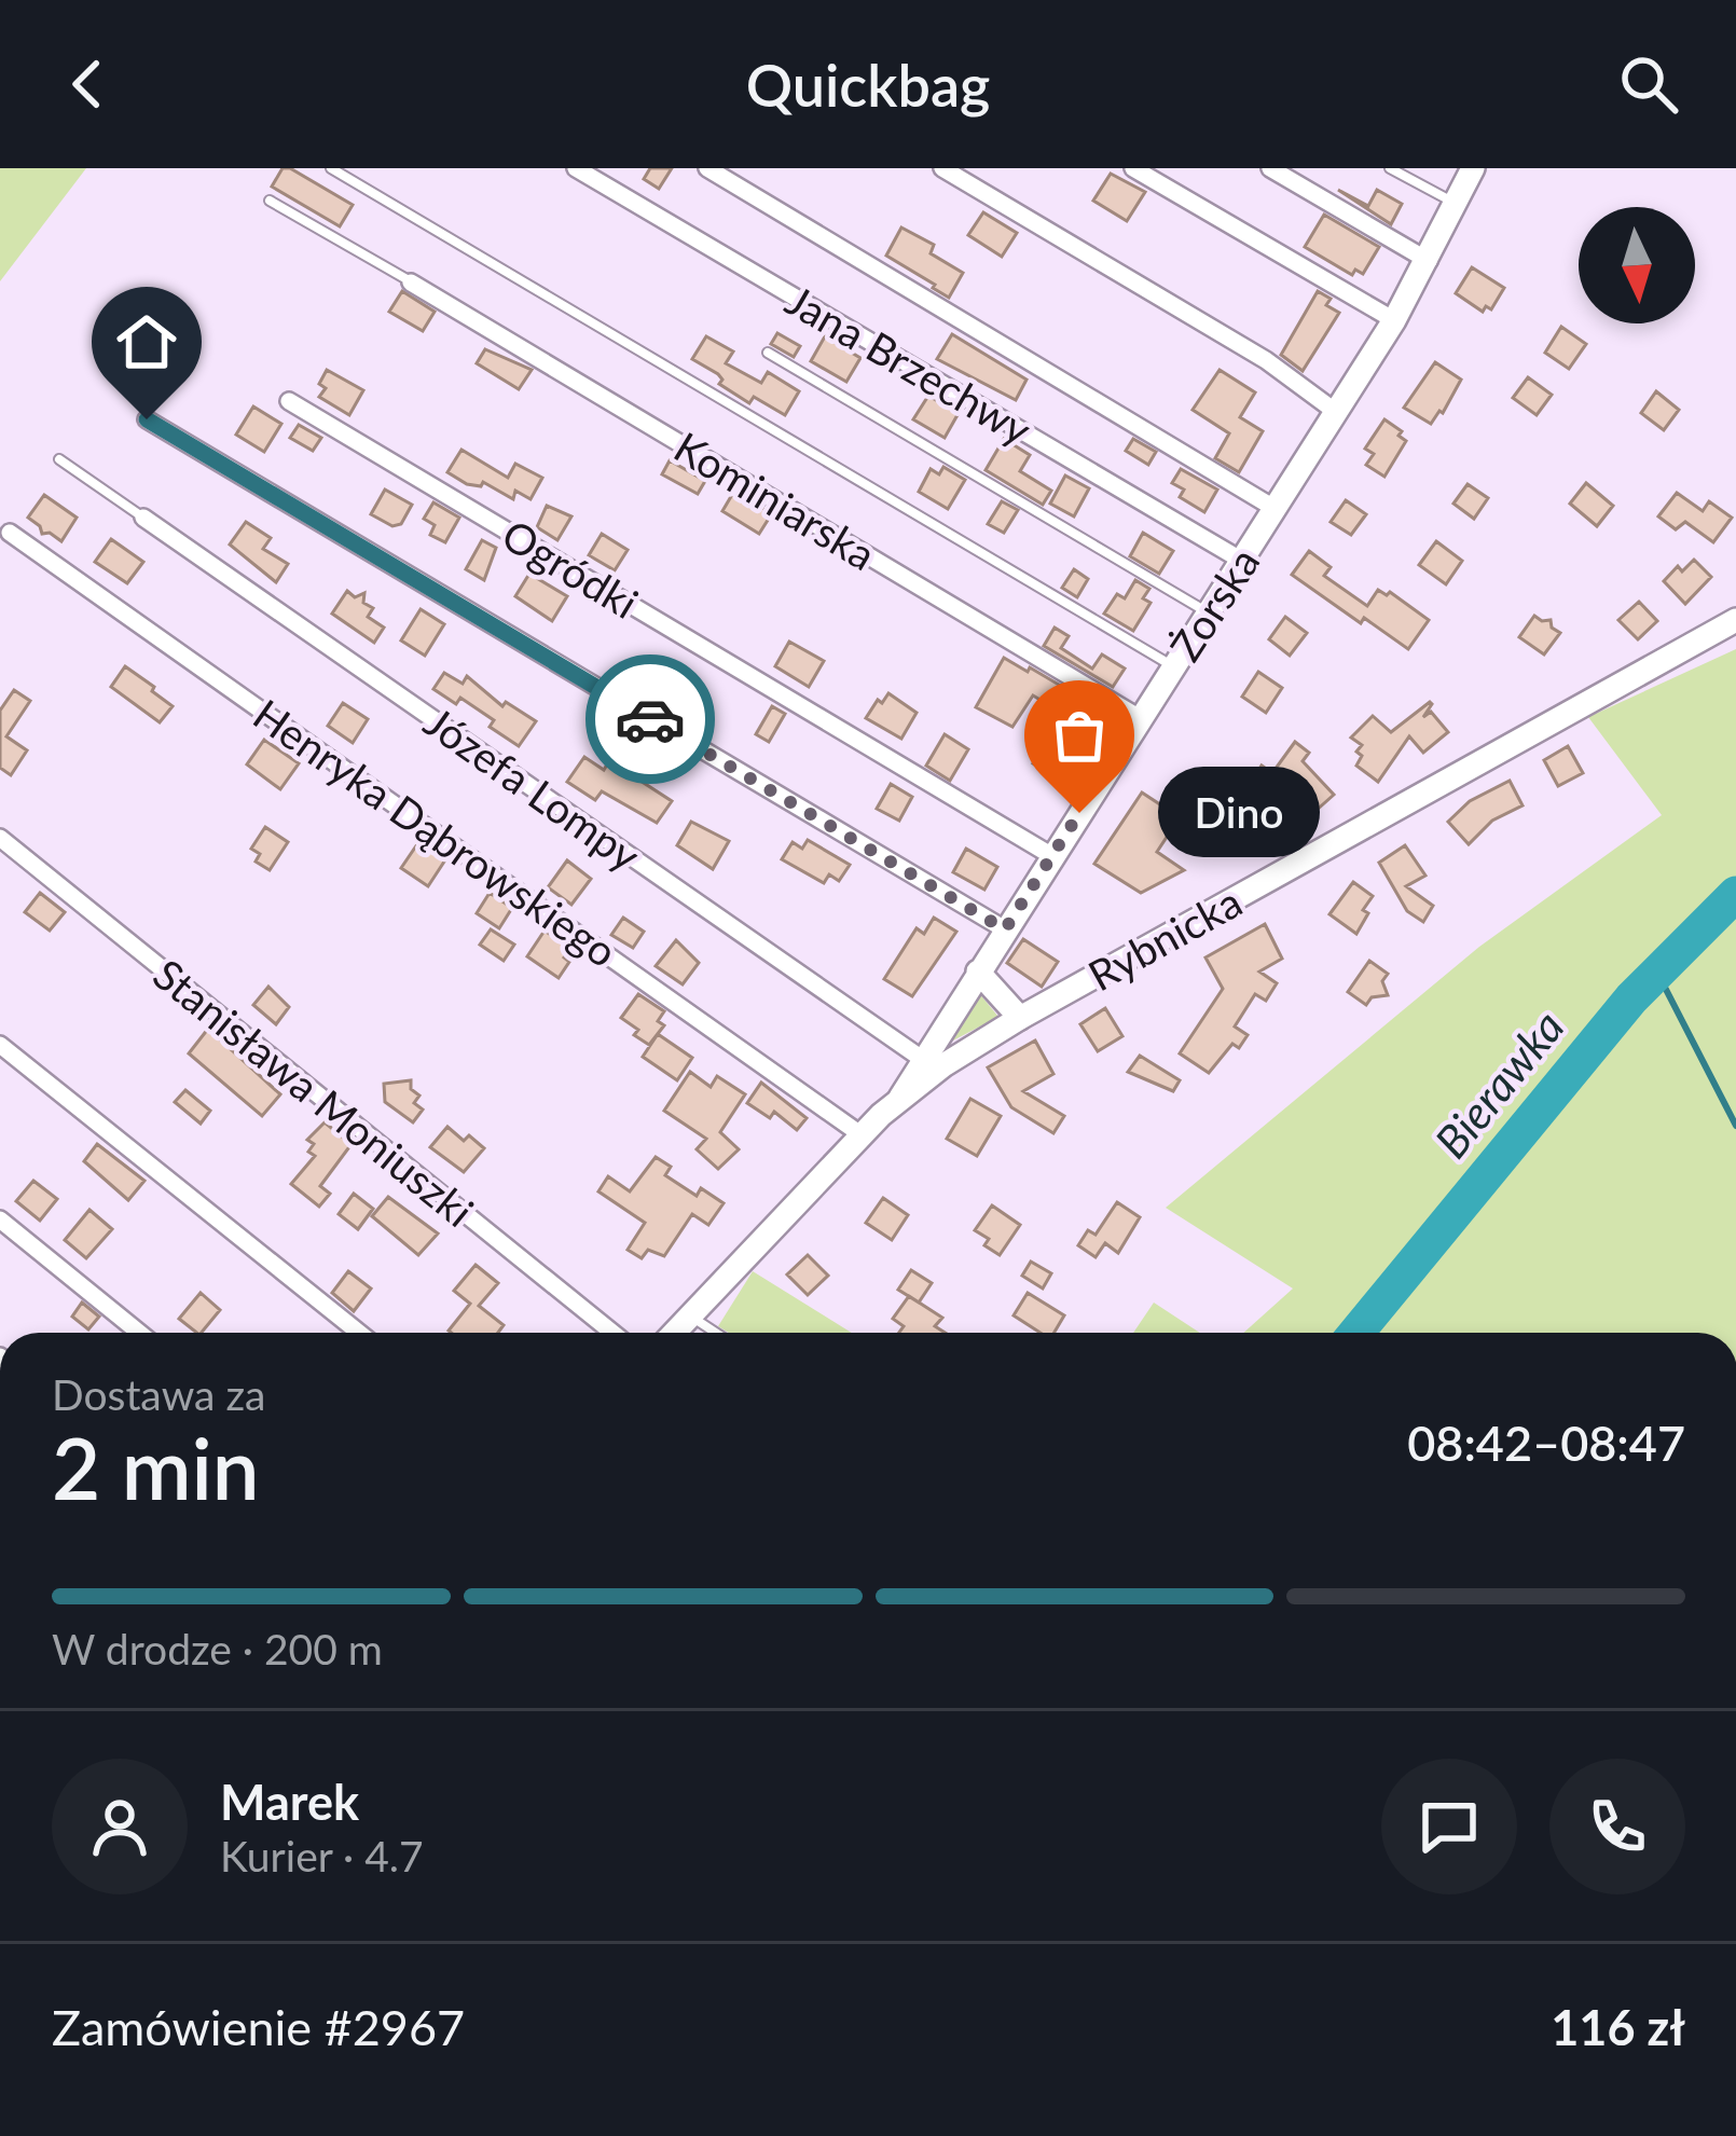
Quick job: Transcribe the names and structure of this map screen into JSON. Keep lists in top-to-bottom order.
{
  "streets": {
    "main road": ["Żorska", "Rybnicka"],
    "street": [
      "Jana Brzechwy",
      "Kominiarska",
      "Ogródki",
      "Józefa Lompy",
      "Henryka Dąbrowskiego",
      "Stanisława Moniuszki"
    ]
  },
  "crossings": [
    ["Jana Brzechwy", "Żorska"],
    ["Kominiarska", "Żorska"],
    ["Ogródki", "Żorska"],
    ["Żorska", "Józefa Lompy"],
    ["Żorska", "Rybnicka"],
    ["Henryka Dąbrowskiego", "Rybnicka"]
  ],
  "water": ["Bierawka"],
  "places": ["Dino"],
  "north": "bottom",
  "page": {
    "header": "Quickbag",
    "bubble": "Dino",
    "heading": ["2 min", "Dostawa za", "08:42–08:47"],
    "panel": [
      "Marek",
      "Kurier · 4.7",
      "Zamówienie #2967",
      "116 zł"
    ],
    "bar": "W drodze · 200 m"
  }
}
